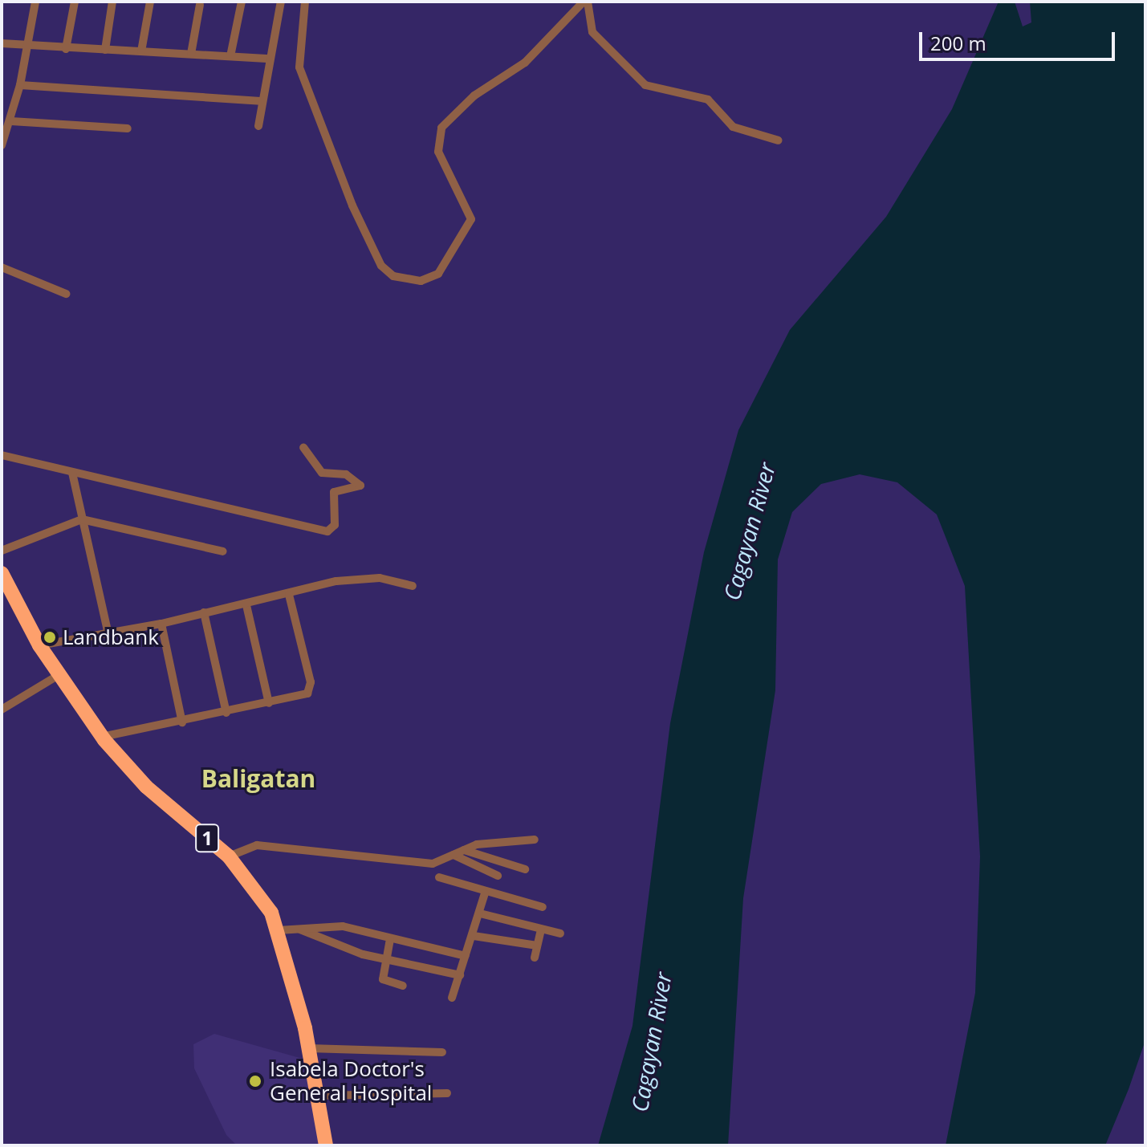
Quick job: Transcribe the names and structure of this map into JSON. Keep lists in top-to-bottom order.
{
  "streets": {
    "highway": ["1"]
  },
  "districts": ["Baligatan"],
  "water": ["Cagayan River"],
  "places": ["Landbank", "Isabela Doctor's General Hospital"],
  "scale_bar": "200 m"
}
